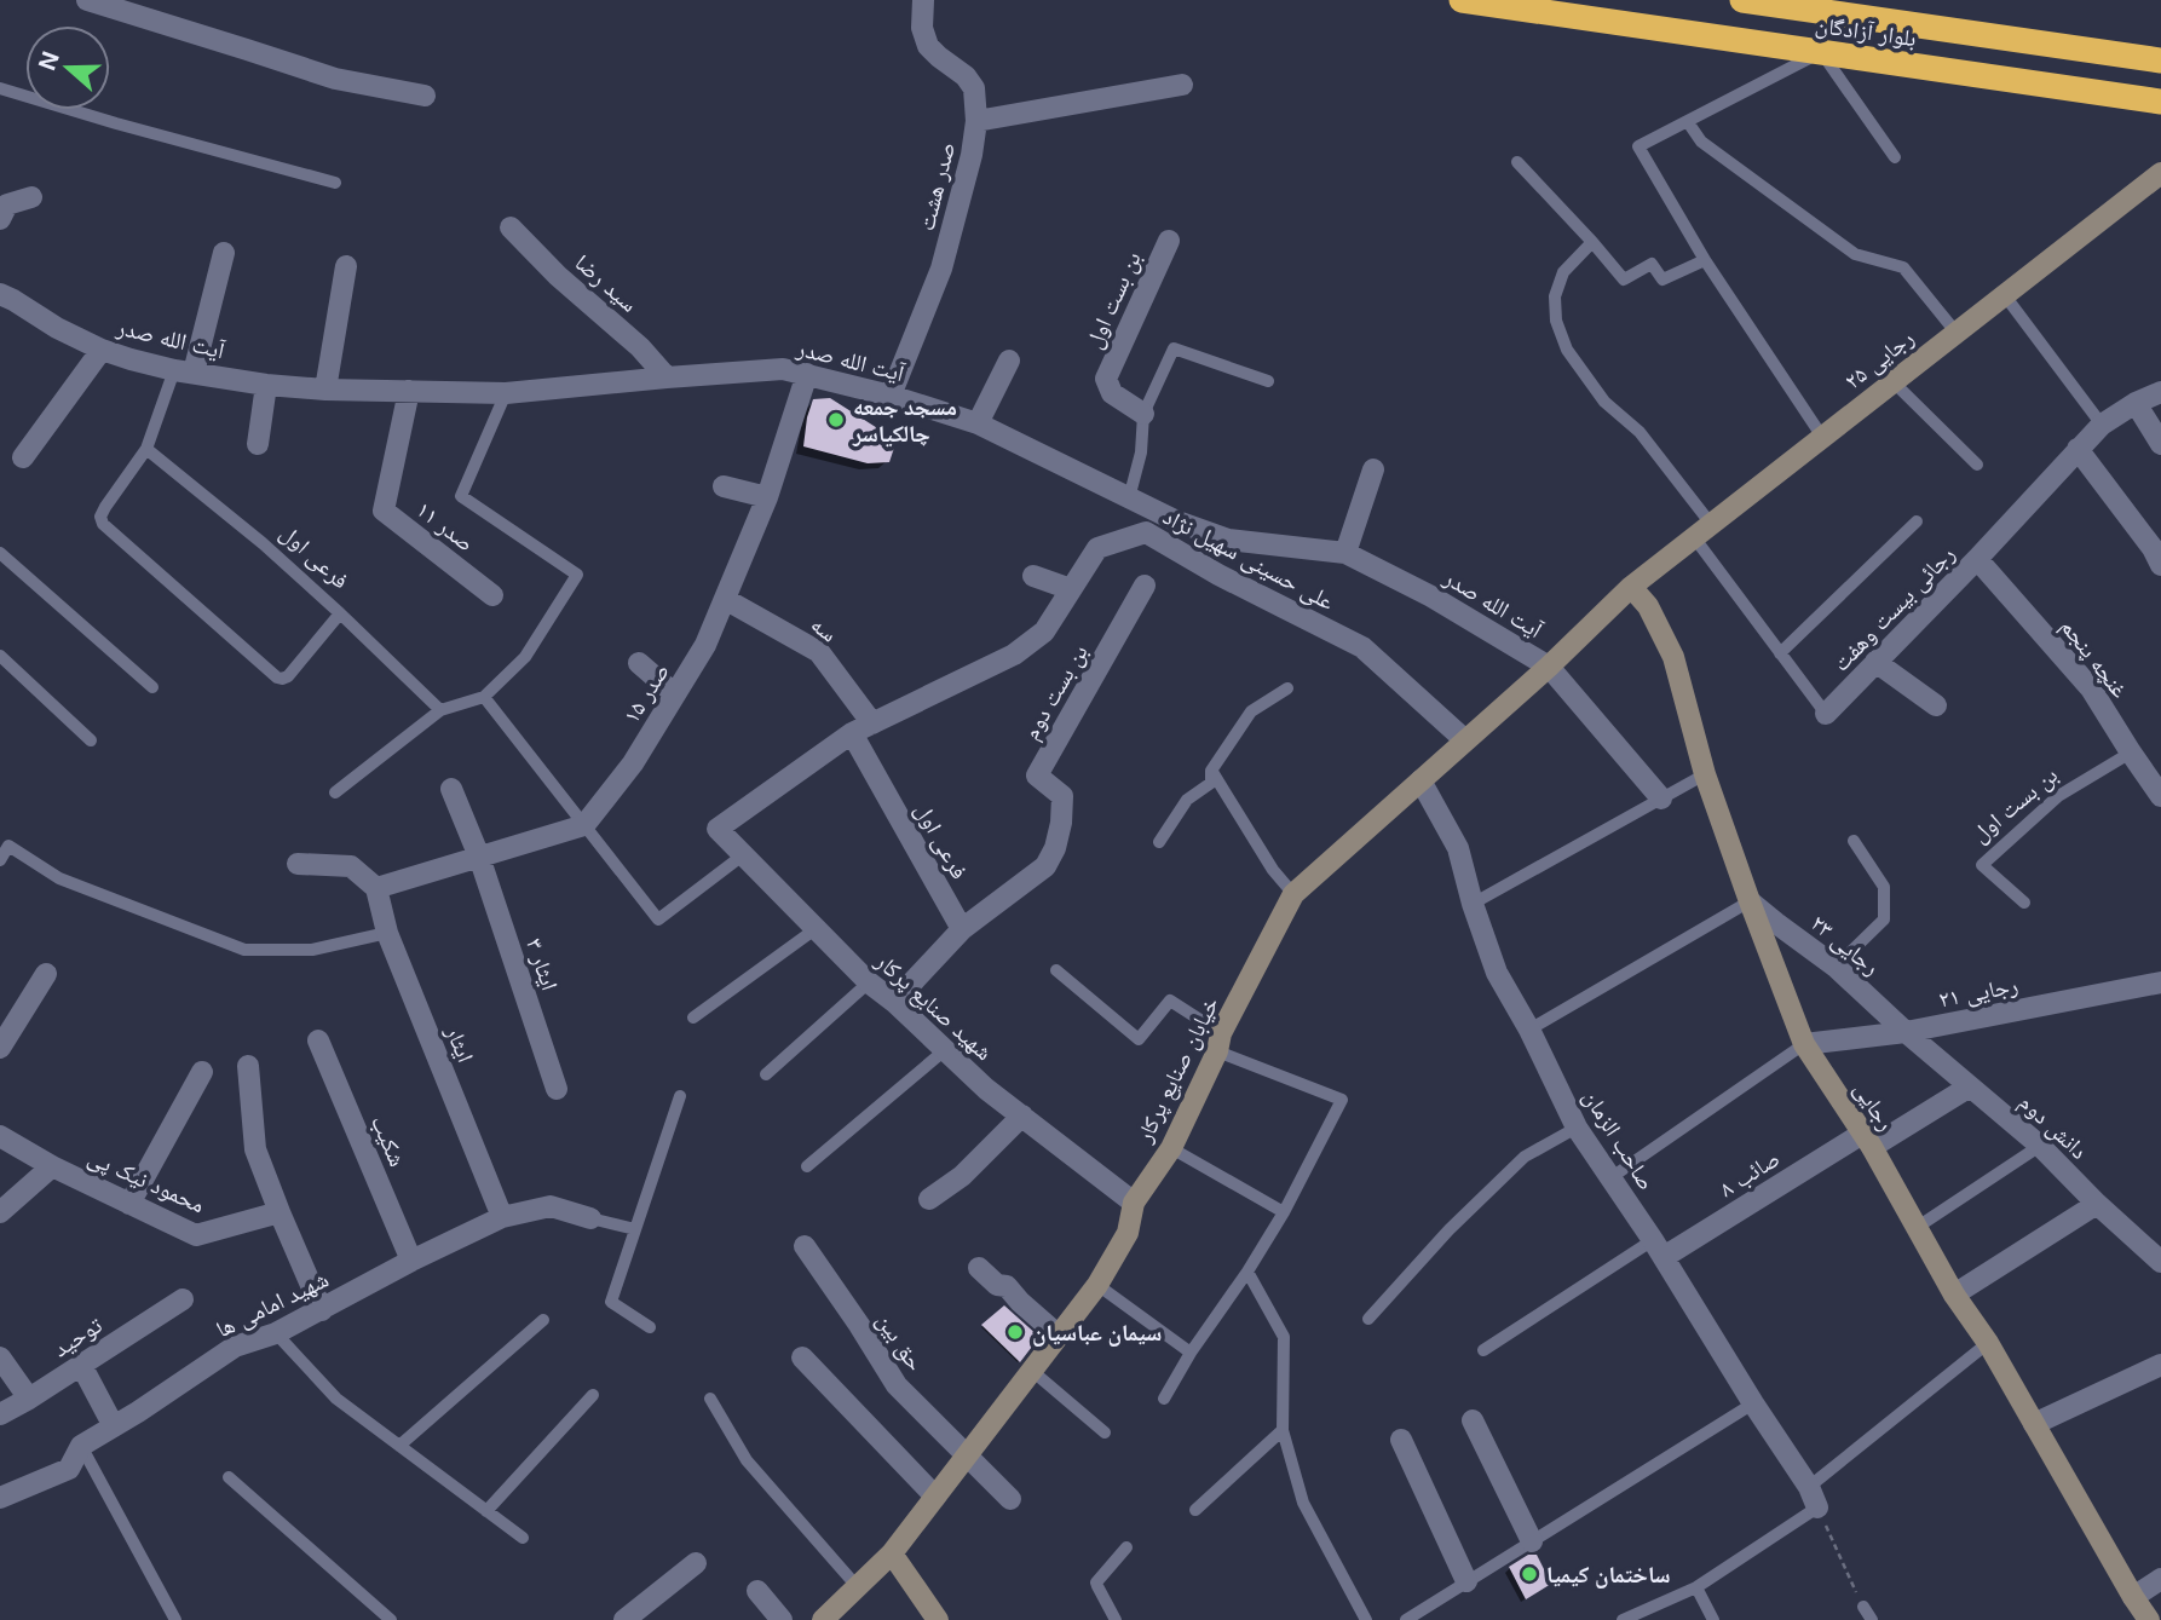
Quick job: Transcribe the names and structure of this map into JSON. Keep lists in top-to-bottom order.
{
  "streets": {
    "highway": ["بلوار آزادگان"],
    "street": [
      "صدر هشت",
      "سید رضا",
      "بن بست اول",
      "آیت الله صدر",
      "رجایی ۲۵",
      "صدر ۱۱",
      "فرعی اول",
      "علی حسینی سهیل نژاد",
      "رجائی بیست وهفت",
      "سه",
      "غنچه پنجم",
      "بن بست دوم",
      "صدر ۱۵",
      "رجایی ۲۳",
      "ایثار ۳",
      "رجایی ۲۱",
      "شهید صنایع پرکار",
      "ایثار",
      "خیابان صنایع پرکار",
      "رجایی",
      "دانش دوم",
      "صاحب الزمان",
      "شکیب",
      "صائب ۸",
      "محمود نیک پی",
      "شهید امامی ها",
      "توحید",
      "حق بین"
    ]
  },
  "crossings": [
    ["صدر هشت", "آیت الله صدر"],
    ["سید رضا", "آیت الله صدر"],
    ["بن بست اول", "غنچه پنجم"],
    ["آیت الله صدر", "صدر ۱۱"],
    ["آیت الله صدر", "صدر ۱۵"],
    ["آیت الله صدر", "خیابان صنایع پرکار"],
    ["رجایی ۲۵", "رجائی بیست وهفت"],
    ["رجایی ۲۵", "خیابان صنایع پرکار"],
    ["رجایی ۲۵", "رجایی"],
    ["فرعی اول", "علی حسینی سهیل نژاد"],
    ["فرعی اول", "بن بست دوم"],
    ["علی حسینی سهیل نژاد", "سه"],
    ["علی حسینی سهیل نژاد", "شهید صنایع پرکار"],
    ["علی حسینی سهیل نژاد", "خیابان صنایع پرکار"],
    ["رجائی بیست وهفت", "غنچه پنجم"],
    ["سه", "صدر ۱۵"],
    ["بن بست دوم", "شهید صنایع پرکار"],
    ["رجایی ۲۳", "رجایی ۲۱"],
    ["رجایی ۲۳", "رجایی"],
    ["رجایی ۲۳", "دانش دوم"],
    ["رجایی ۲۱", "رجایی"],
    ["رجایی ۲۱", "دانش دوم"],
    ["شهید صنایع پرکار", "خیابان صنایع پرکار"],
    ["ایثار", "شهید امامی ها"],
    ["خیابان صنایع پرکار", "رجایی"],
    ["خیابان صنایع پرکار", "صاحب الزمان"],
    ["خیابان صنایع پرکار", "حق بین"],
    ["رجایی", "صائب ۸"],
    ["دانش دوم", "صائب ۸"],
    ["صاحب الزمان", "صائب ۸"],
    ["شکیب", "شهید امامی ها"]
  ],
  "places": ["مسجد جمعه چالکیاسر", "سیمان عباسیان", "ساختمان کیمیا"],
  "north": "left"
}
